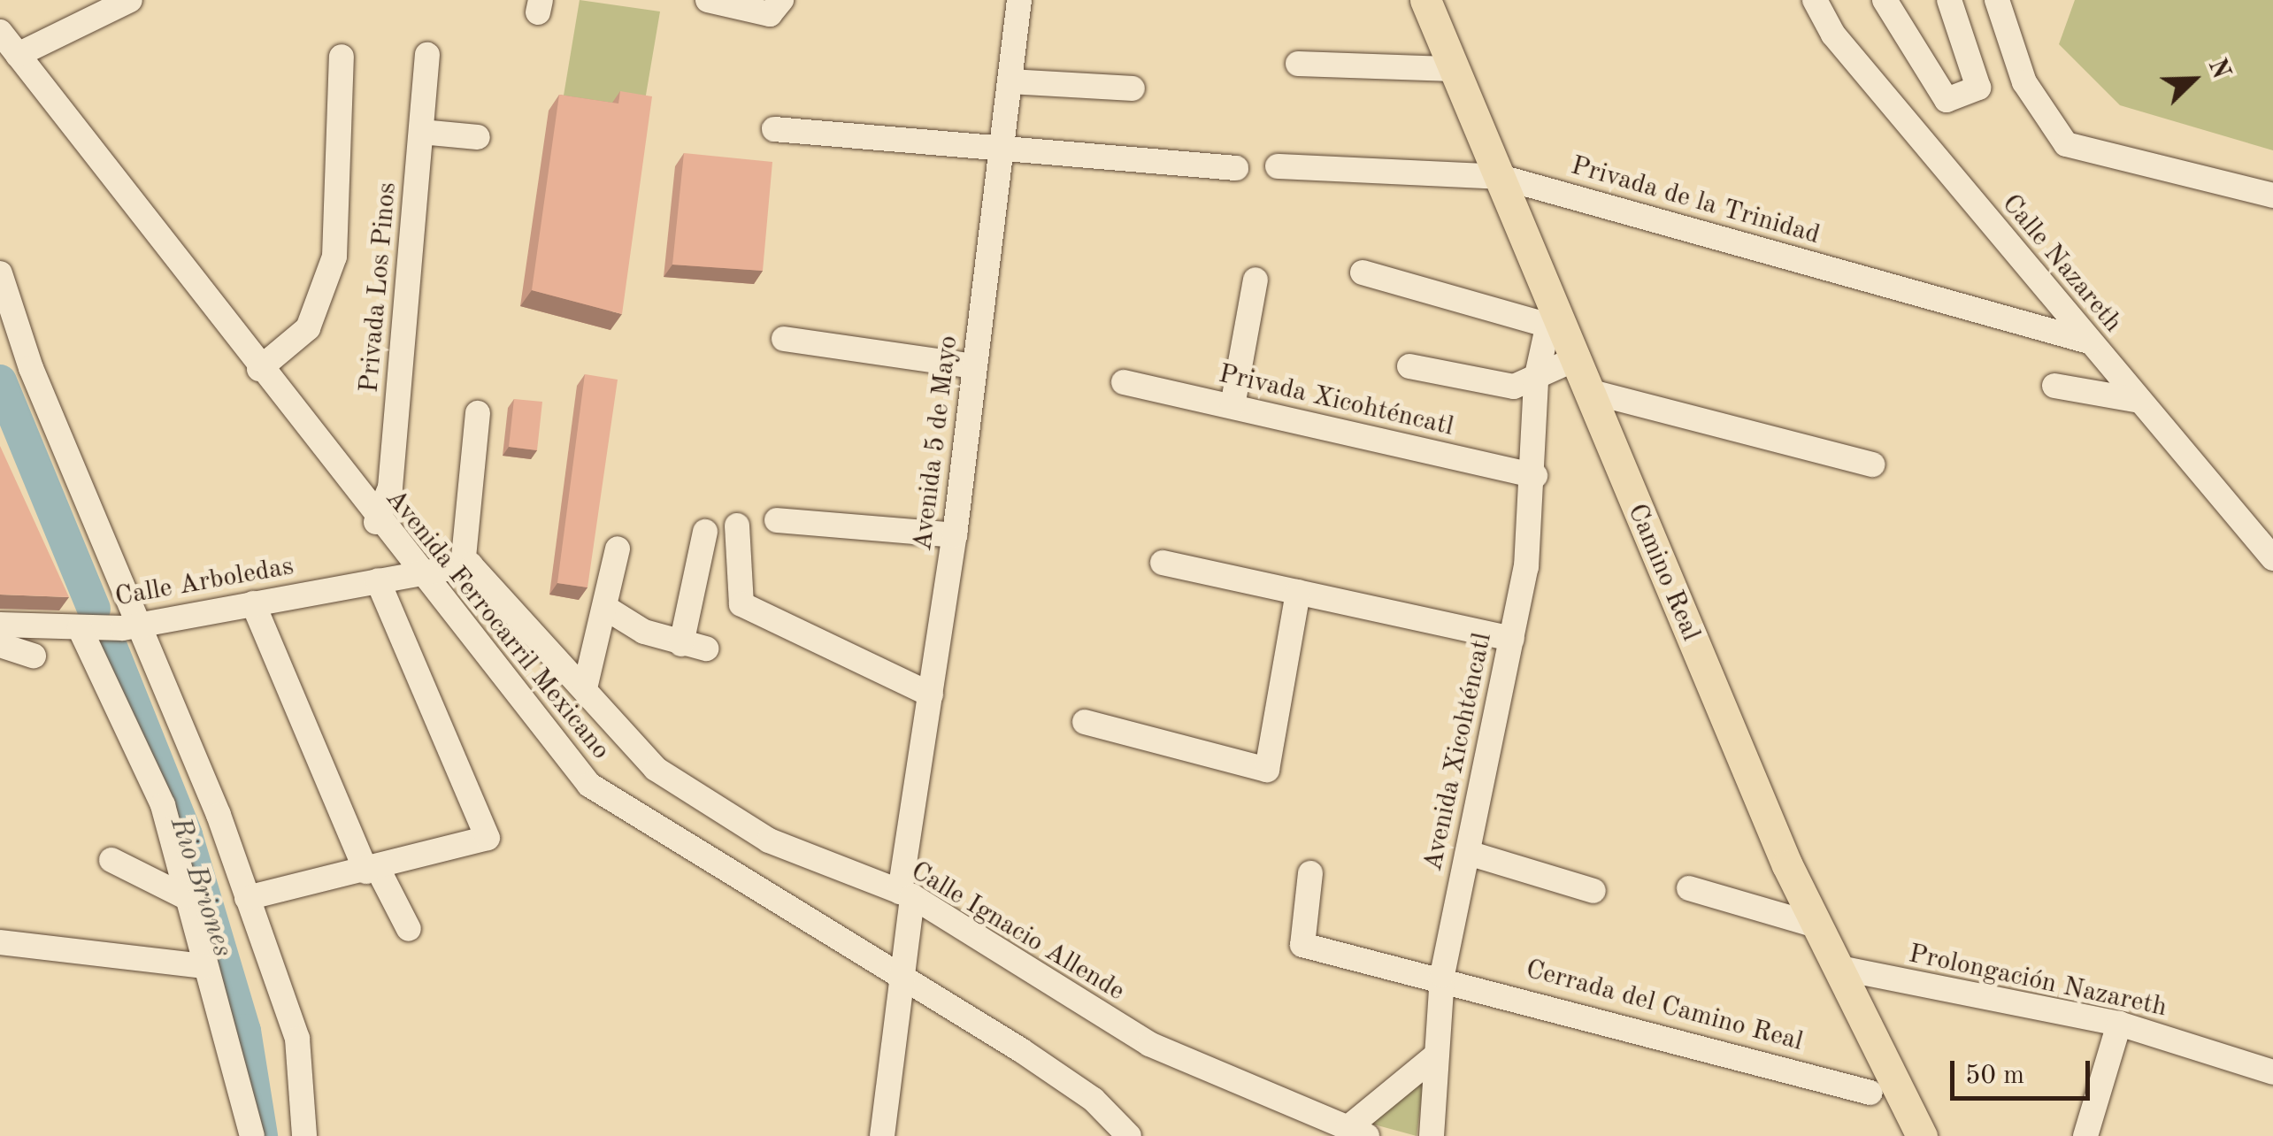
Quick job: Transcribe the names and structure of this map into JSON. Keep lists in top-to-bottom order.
{
  "streets": {
    "main road": ["Camino Real"],
    "street": [
      "Privada de la Trinidad",
      "Calle Nazareth",
      "Privada Los Pinos",
      "Privada Xicohténcatl",
      "Avenida 5 de Mayo",
      "Calle Arboledas",
      "Avenida Ferrocarril Mexicano",
      "Avenida Xicohténcatl",
      "Calle Ignacio Allende",
      "Prolongación Nazareth",
      "Cerrada del Camino Real"
    ]
  },
  "crossings": [
    ["Privada de la Trinidad", "Calle Nazareth"],
    ["Privada de la Trinidad", "Camino Real"],
    ["Privada Los Pinos", "Avenida Ferrocarril Mexicano"],
    ["Privada Xicohténcatl", "Avenida Xicohténcatl"],
    ["Avenida 5 de Mayo", "Avenida Ferrocarril Mexicano"],
    ["Avenida 5 de Mayo", "Calle Ignacio Allende"],
    ["Camino Real", "Avenida Xicohténcatl"],
    ["Camino Real", "Prolongación Nazareth"],
    ["Calle Arboledas", "Avenida Ferrocarril Mexicano"],
    ["Avenida Xicohténcatl", "Cerrada del Camino Real"]
  ],
  "water": ["Rio Briones"],
  "scale_bar": "50 m",
  "north": "top right"
}
